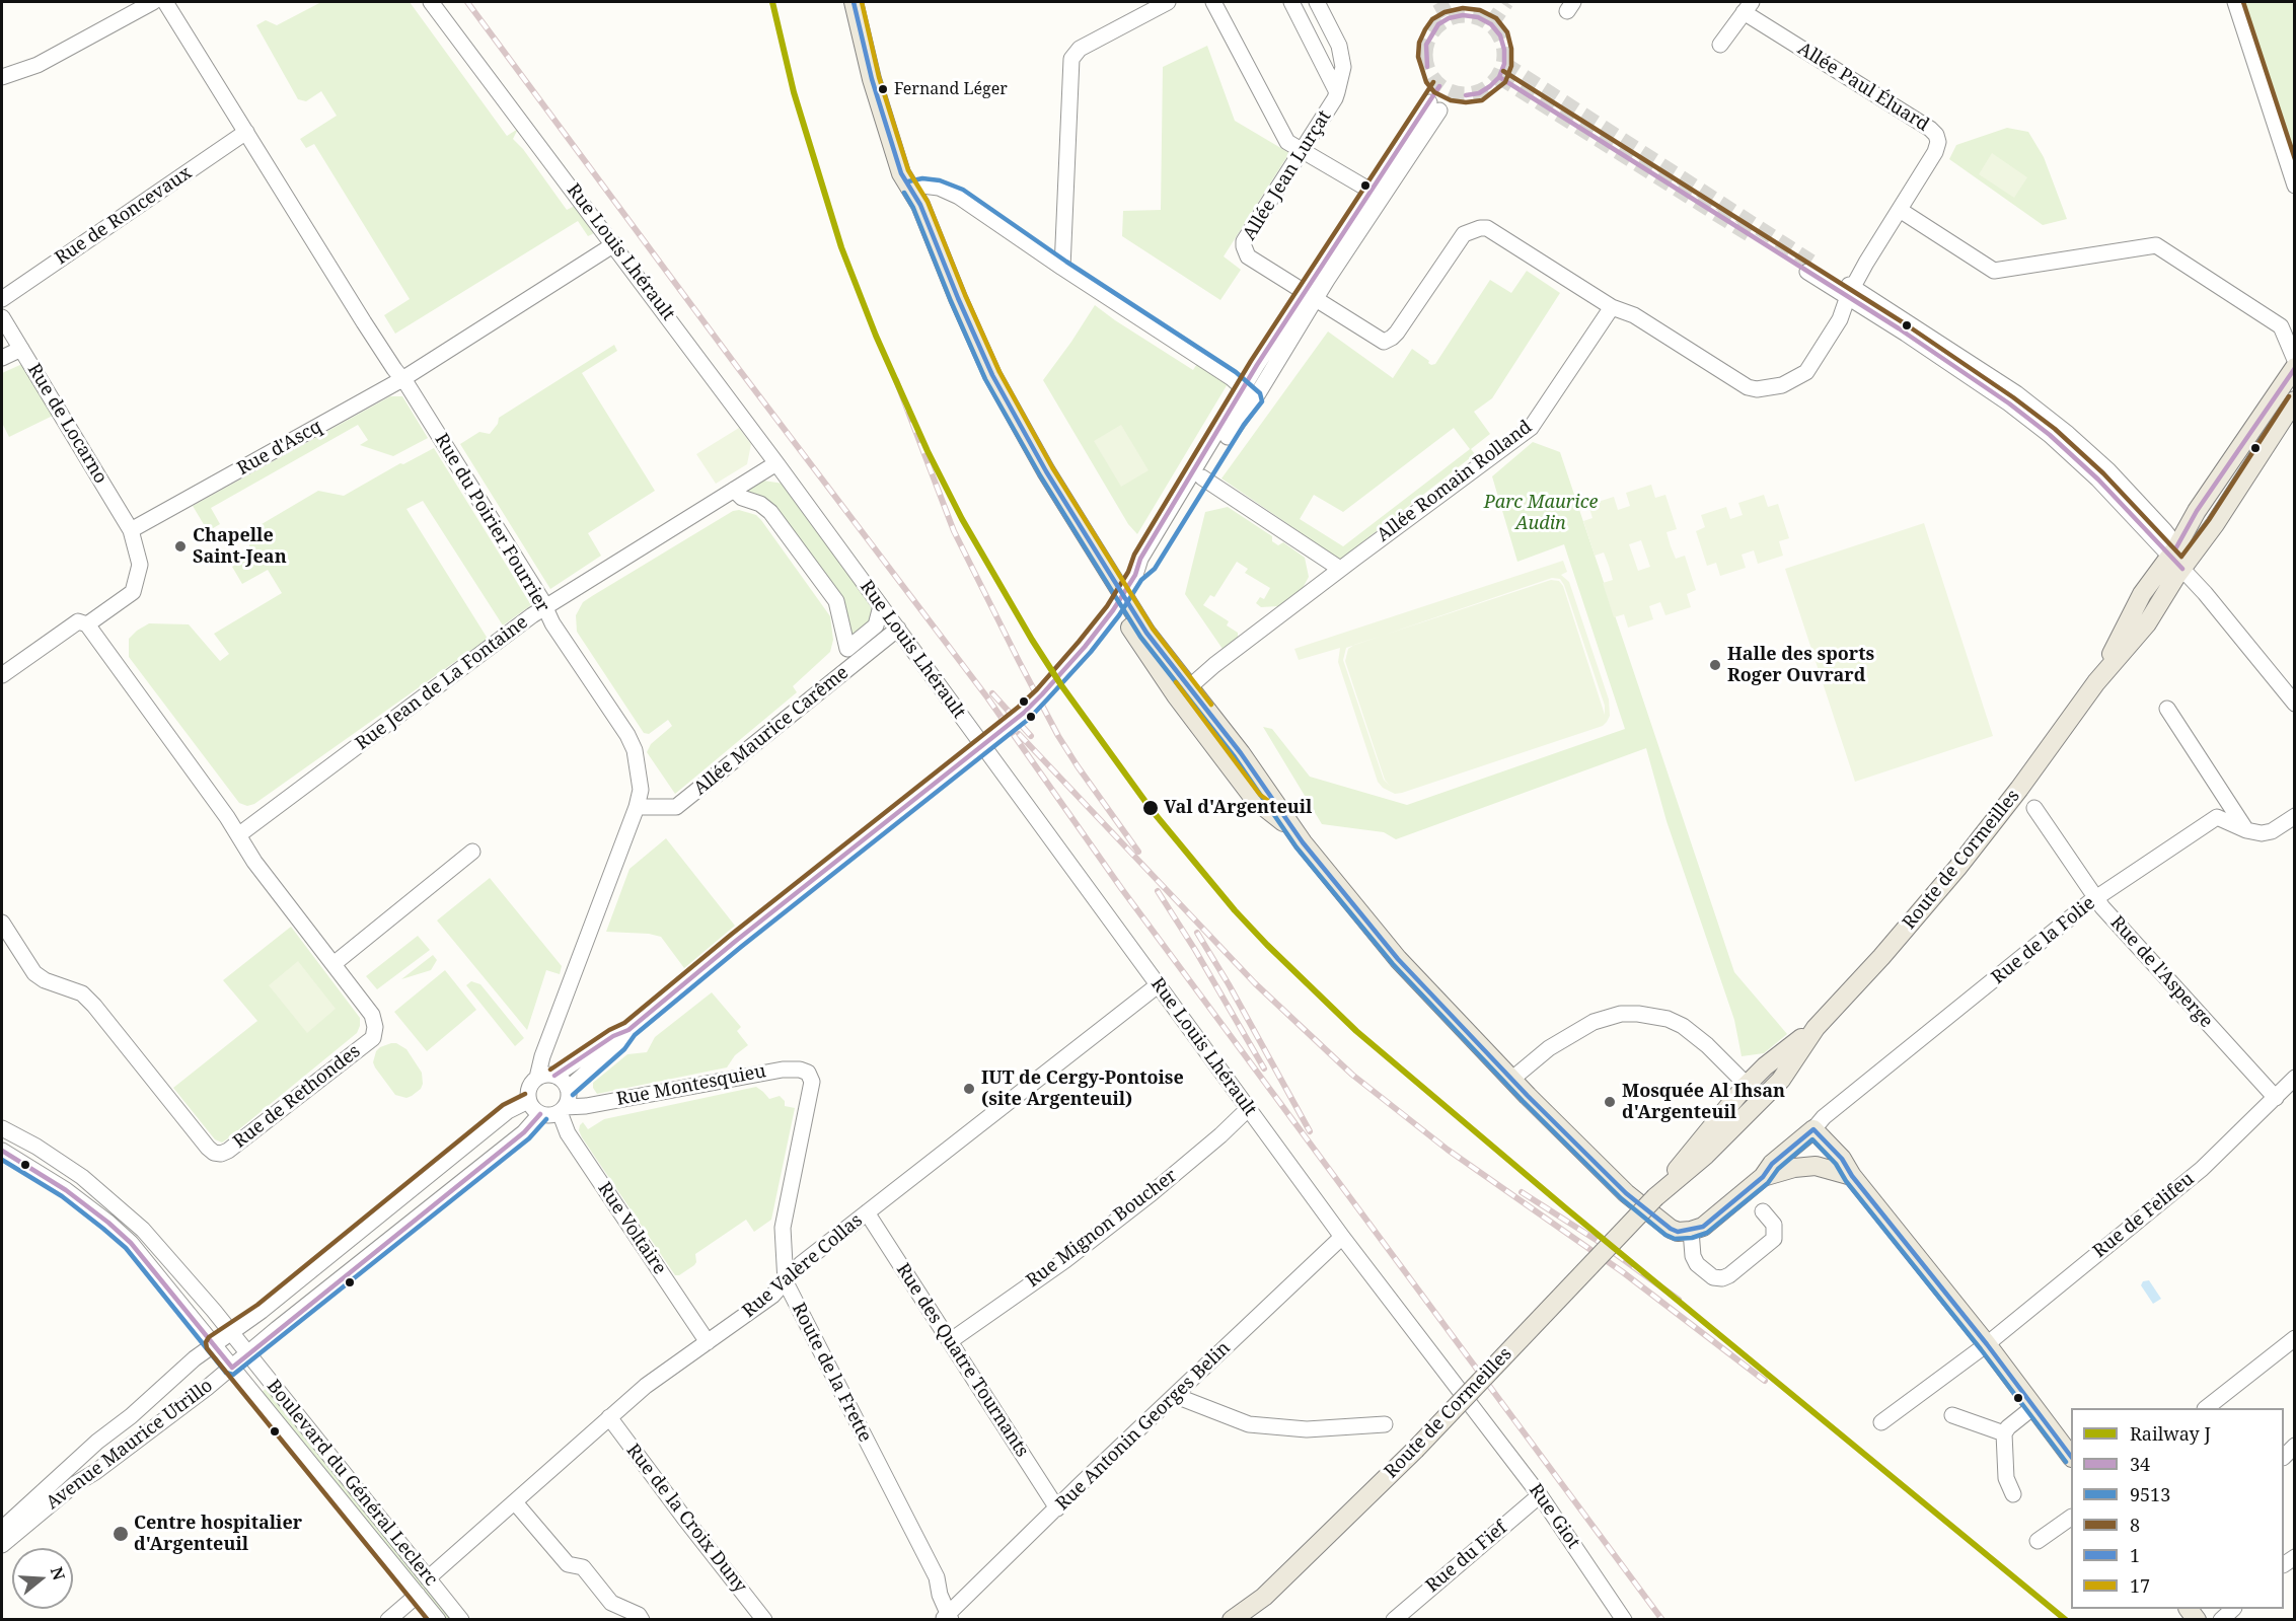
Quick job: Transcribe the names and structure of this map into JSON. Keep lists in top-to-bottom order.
{
  "streets": {
    "main road": ["Route de Cormeilles"],
    "street": [
      "Allée Paul Éluard",
      "Allée Jean Lurçat",
      "Rue de Roncevaux",
      "Rue Louis Lhérault",
      "Rue de Locarno",
      "Rue d'Ascq",
      "Allée Romain Rolland",
      "Rue du Poirier Fourrier",
      "Rue Jean de La Fontaine",
      "Allée Maurice Carême",
      "Rue de la Folie",
      "Rue de l'Asperge",
      "Rue Montesquieu",
      "Rue de Rethondes",
      "Rue de Felifeu",
      "Rue Voltaire",
      "Rue Mignon Boucher",
      "Rue Valère Collas",
      "Rue des Quatre Tournants",
      "Route de la Frette",
      "Rue Antonin Georges Belin",
      "Avenue Maurice Utrillo",
      "Boulevard du Général Leclerc",
      "Rue Giot",
      "Rue de la Croix Duny",
      "Rue du Fief"
    ]
  },
  "crossings": [
    ["Rue de Roncevaux", "Rue du Poirier Fourrier"],
    ["Rue Louis Lhérault", "Rue d'Ascq"],
    ["Rue Louis Lhérault", "Rue Jean de La Fontaine"],
    ["Rue Louis Lhérault", "Allée Maurice Carême"],
    ["Rue Louis Lhérault", "Rue Mignon Boucher"],
    ["Rue Louis Lhérault", "Rue Valère Collas"],
    ["Rue Louis Lhérault", "Rue Antonin Georges Belin"],
    ["Rue Louis Lhérault", "Rue Giot"],
    ["Rue de Locarno", "Rue d'Ascq"],
    ["Rue d'Ascq", "Rue du Poirier Fourrier"],
    ["Rue du Poirier Fourrier", "Rue Jean de La Fontaine"],
    ["Rue du Poirier Fourrier", "Allée Maurice Carême"],
    ["Rue du Poirier Fourrier", "Rue Montesquieu"],
    ["Rue du Poirier Fourrier", "Rue Voltaire"],
    ["Rue du Poirier Fourrier", "Avenue Maurice Utrillo"],
    ["Rue Jean de La Fontaine", "Rue de Rethondes"],
    ["Rue de la Folie", "Rue de l'Asperge"],
    ["Rue de l'Asperge", "Rue de Felifeu"],
    ["Rue Montesquieu", "Rue Voltaire"],
    ["Rue Montesquieu", "Route de la Frette"],
    ["Rue Montesquieu", "Avenue Maurice Utrillo"],
    ["Rue Voltaire", "Rue Valère Collas"],
    ["Rue Voltaire", "Avenue Maurice Utrillo"],
    ["Rue Mignon Boucher", "Rue des Quatre Tournants"],
    ["Rue Valère Collas", "Rue des Quatre Tournants"],
    ["Rue Valère Collas", "Route de la Frette"],
    ["Rue Valère Collas", "Boulevard du Général Leclerc"],
    ["Rue Valère Collas", "Rue de la Croix Duny"],
    ["Rue des Quatre Tournants", "Rue Antonin Georges Belin"],
    ["Route de la Frette", "Rue Antonin Georges Belin"],
    ["Avenue Maurice Utrillo", "Boulevard du Général Leclerc"],
    ["Rue Giot", "Rue du Fief"]
  ],
  "parks": ["Parc Maurice Audin"],
  "places": [
    "Fernand Léger",
    "Chapelle Saint-Jean",
    "Halle des sports Roger Ouvrard",
    "Val d'Argenteuil",
    "IUT de Cergy-Pontoise (site Argenteuil)",
    "Mosquée Al Ihsan d'Argenteuil",
    "Centre hospitalier d'Argenteuil"
  ],
  "lines": [
    "rail line J",
    "transit line 8",
    "transit line 1",
    "transit line 17",
    "transit line 34",
    "transit line 9513"
  ],
  "legend": [
    "Railway J",
    "34",
    "9513",
    "8",
    "1",
    "17"
  ],
  "north": "right"
}
